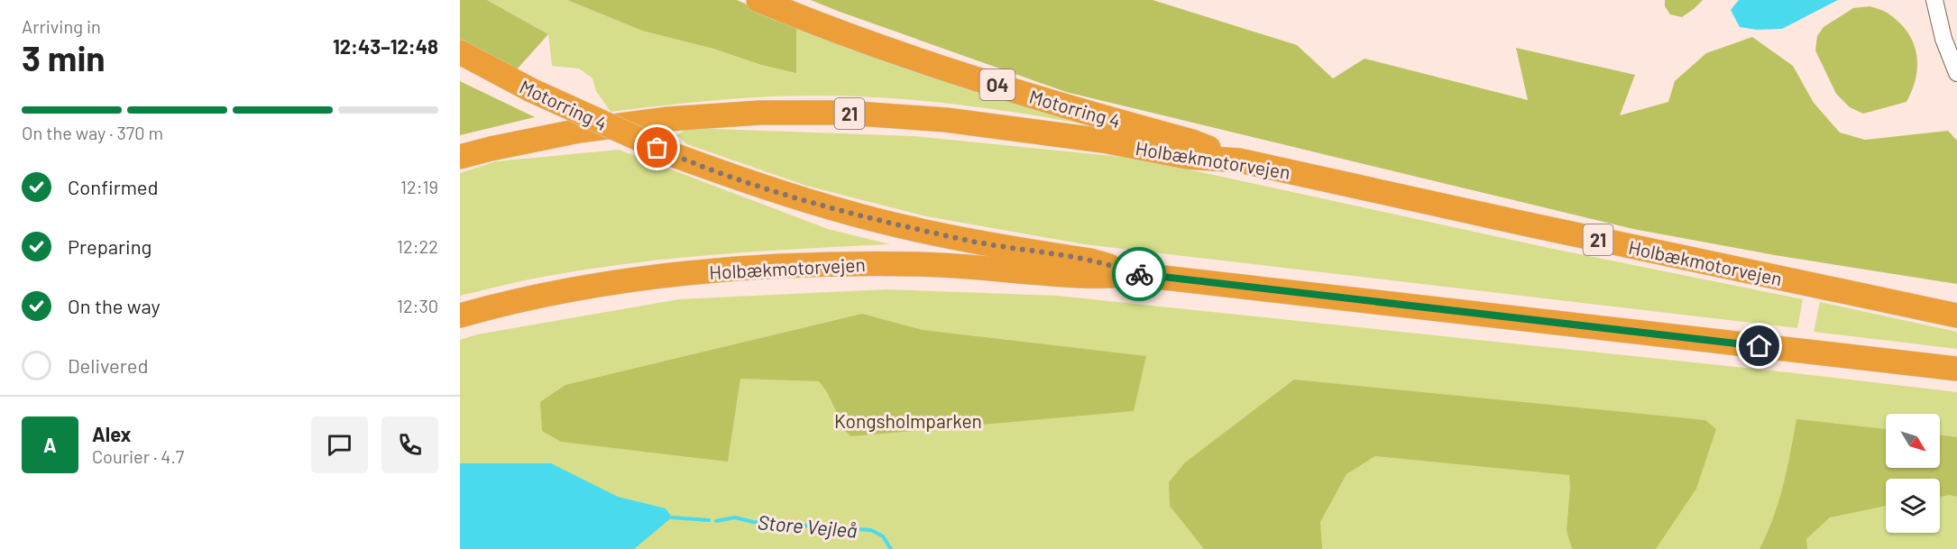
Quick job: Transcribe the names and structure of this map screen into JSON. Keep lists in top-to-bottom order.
{
  "streets": {
    "highway": [
      "O4",
      "Motorring 4",
      "21",
      "Holbækmotorvejen"
    ]
  },
  "crossings": [
    ["Motorring 4", "Holbækmotorvejen"]
  ],
  "water": ["Store Vejleå"],
  "parks": ["Kongsholmparken"],
  "north": "bottom right",
  "page": {
    "heading": ["3 min", "Arriving in", "12:43–12:48"],
    "panel": ["Alex", "Courier · 4.7"],
    "bar": "On the way · 370 m",
    "list": [
      ["Confirmed", "12:19"],
      ["Preparing", "12:22"],
      ["On the way", "12:30"],
      "Delivered"
    ],
    "round": "A"
  }
}
